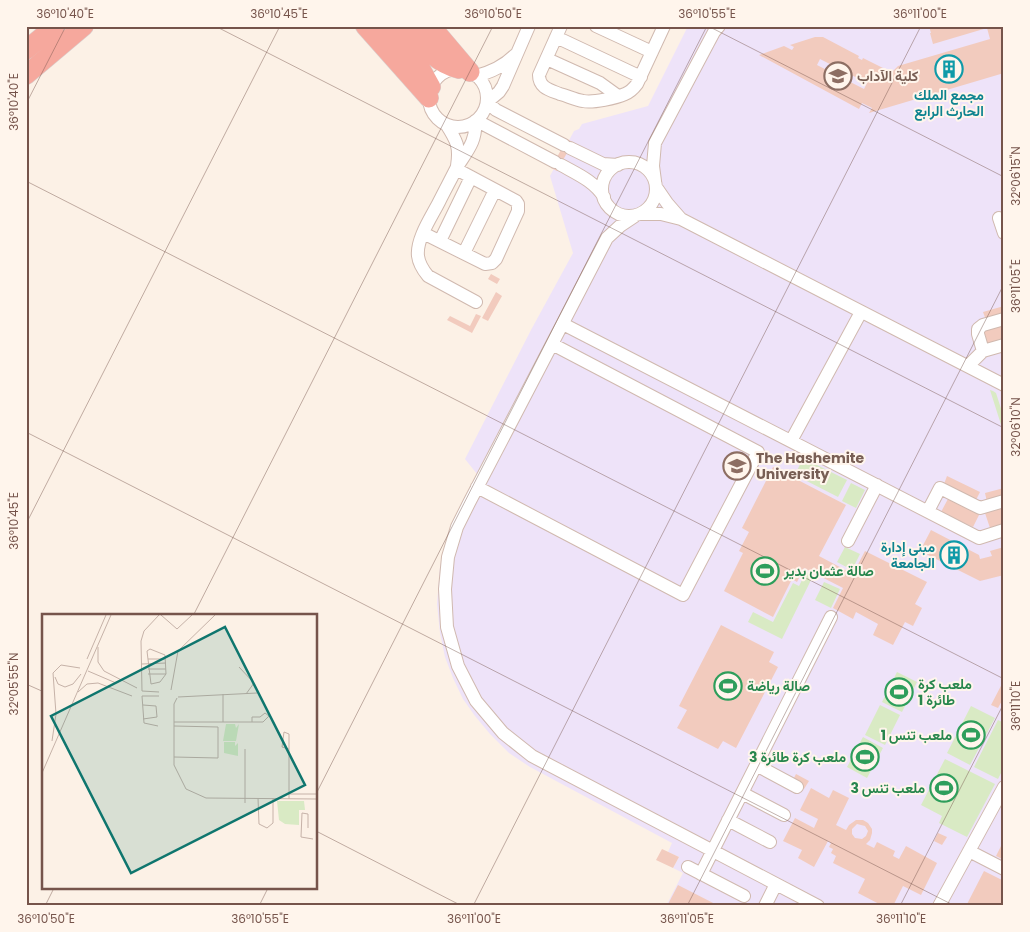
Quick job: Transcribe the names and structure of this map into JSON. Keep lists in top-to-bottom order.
{
  "places": {
    "building": ["مجمع الملك الحارث الرابع", "مبنى إدارة الجامعة"],
    "school or university": ["كلية الآداب", "The Hashemite University"],
    "sports": [
      "صالة عثمان بدير",
      "صالة رياضة",
      "ملعب كرة طائرة 1",
      "ملعب تنس 1",
      "ملعب كرة طائرة 3",
      "ملعب تنس 3"
    ]
  },
  "coordinates": [
    "36°10'40\"E",
    "36°10'45\"E",
    "36°10'50\"E",
    "36°10'55\"E",
    "36°11'00\"E",
    "32°06'15\"N",
    "36°11'05\"E",
    "32°06'10\"N",
    "32°05'55\"N",
    "36°11'10\"E"
  ]
}
